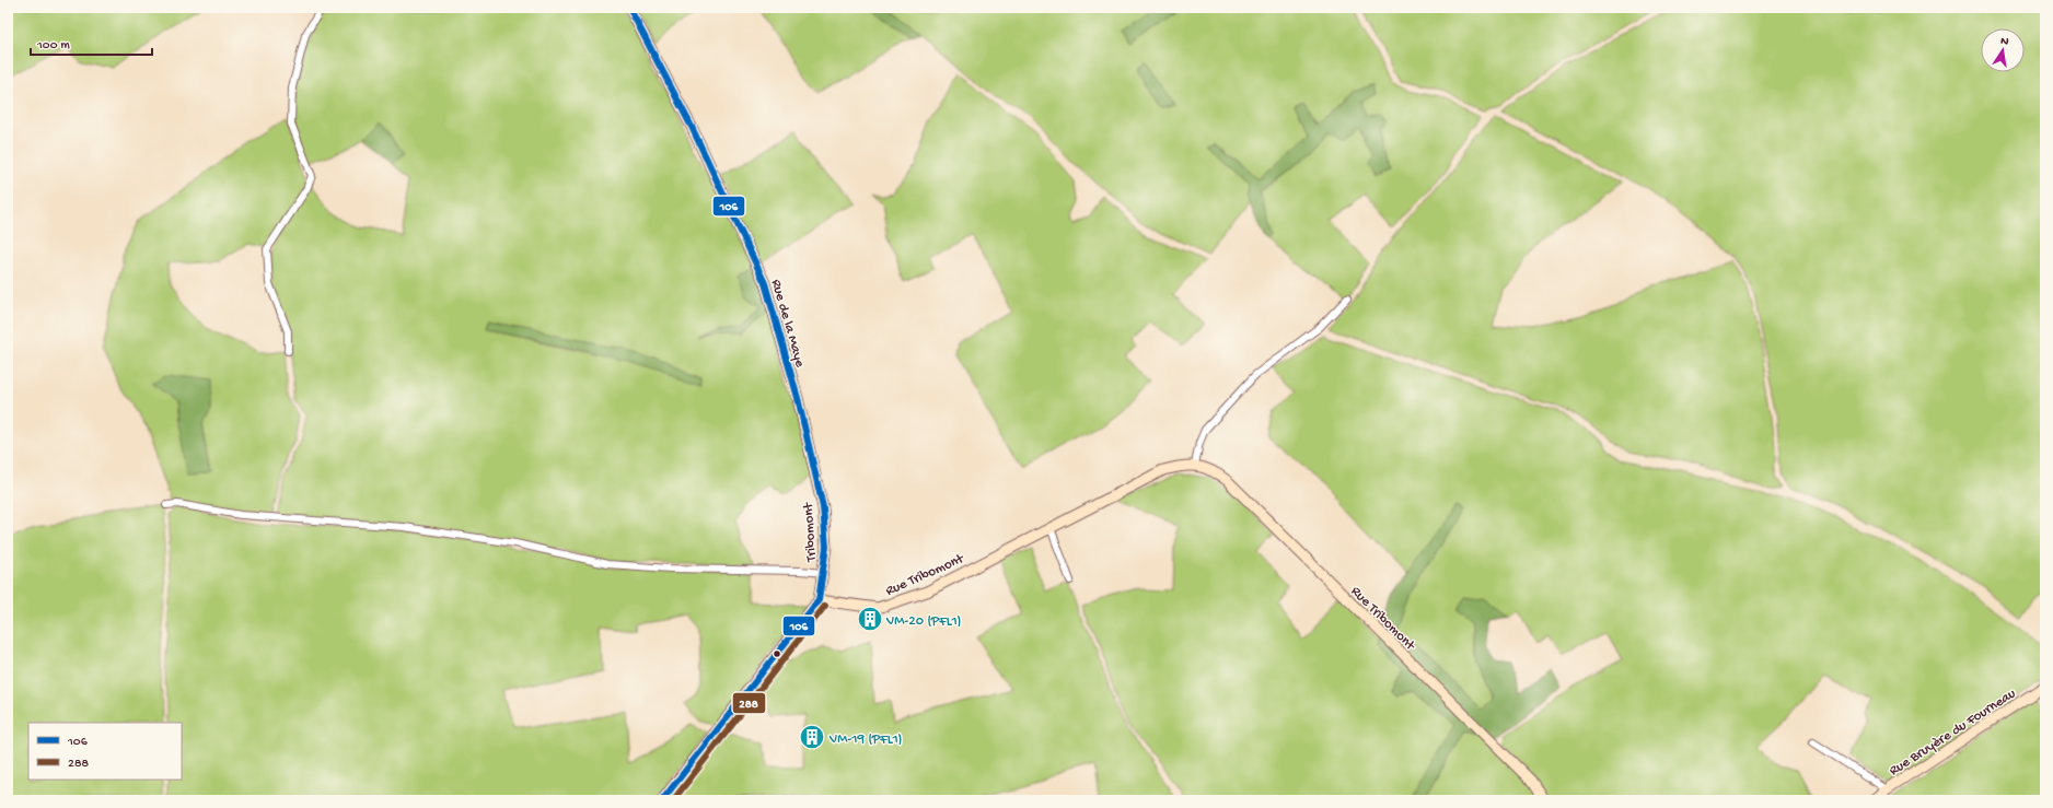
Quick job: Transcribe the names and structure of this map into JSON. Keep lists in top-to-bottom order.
{
  "streets": {
    "street": [
      "Rue de la Maye",
      "Tribomont",
      "Rue Tribomont",
      "Rue Bruyère du Fourneau"
    ]
  },
  "crossings": [
    ["Rue de la Maye", "Tribomont"],
    ["Tribomont", "Rue Tribomont"]
  ],
  "places": {
    "building": ["VM-20 (PFL1)", "VM-19 (PFL1)"]
  },
  "lines": ["transit line 106", "transit line 288"],
  "legend": ["106", "288"],
  "scale_bar": "100 m",
  "north": "top"
}
